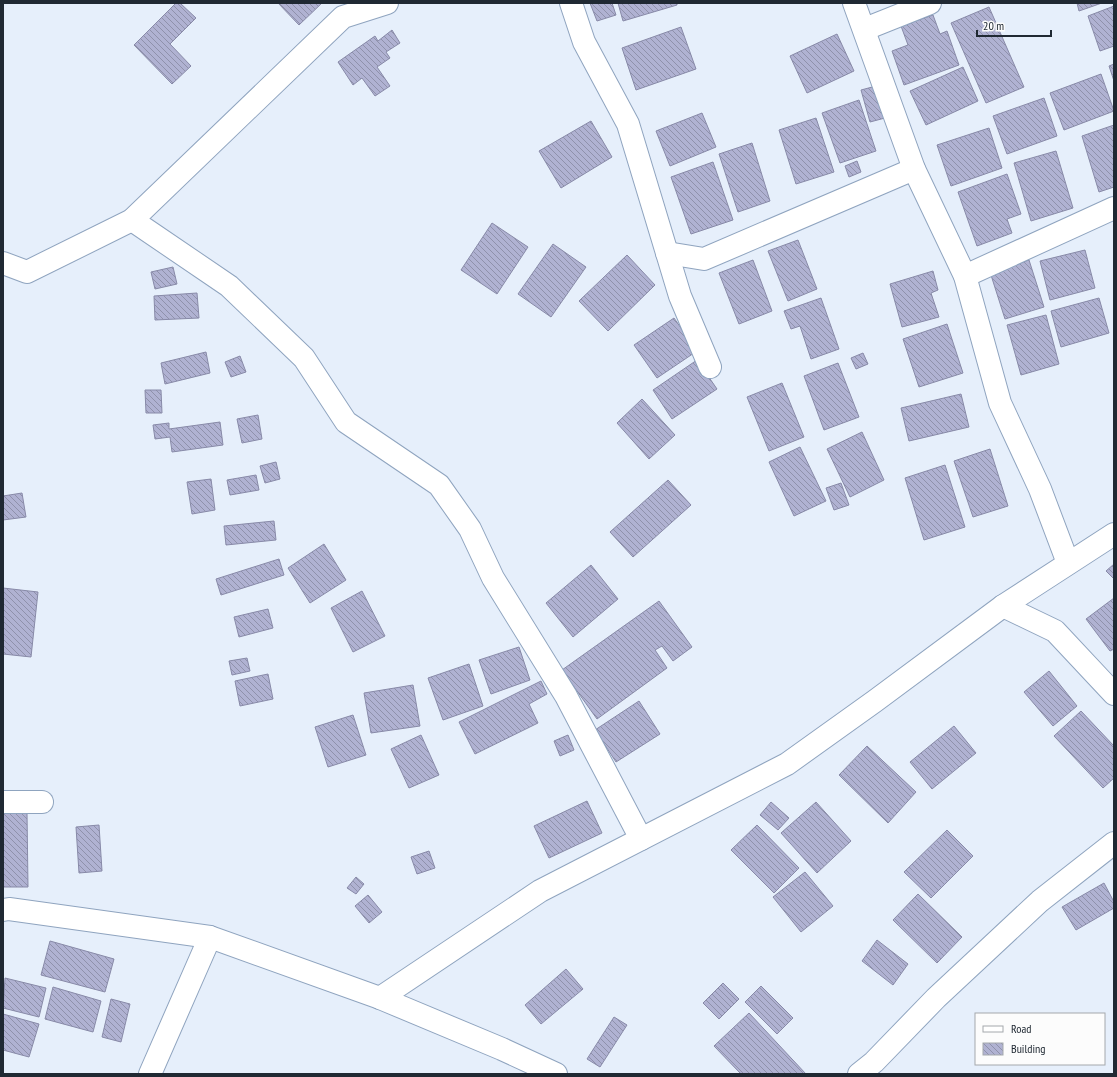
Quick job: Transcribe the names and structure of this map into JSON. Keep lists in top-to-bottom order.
{
  "legend": ["Road", "Building"],
  "scale_bar": "20 m"
}
